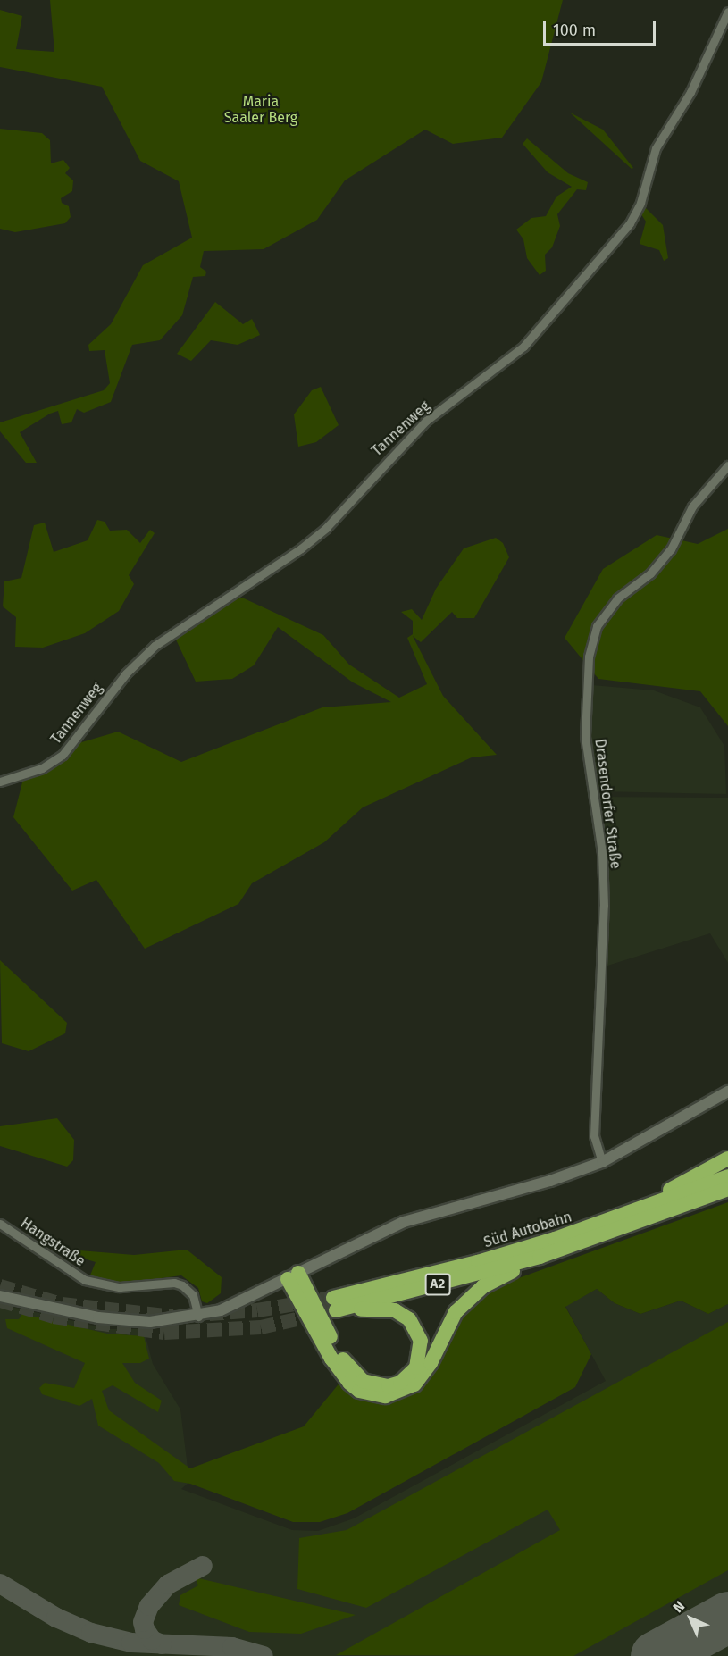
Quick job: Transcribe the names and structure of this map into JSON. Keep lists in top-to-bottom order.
{
  "streets": {
    "highway": ["Süd Autobahn", "A2"],
    "street": ["Tannenweg", "Drasendorfer Straße", "Hangstraße"]
  },
  "parks": ["Maria Saaler Berg"],
  "scale_bar": "100 m",
  "north": "top left"
}
